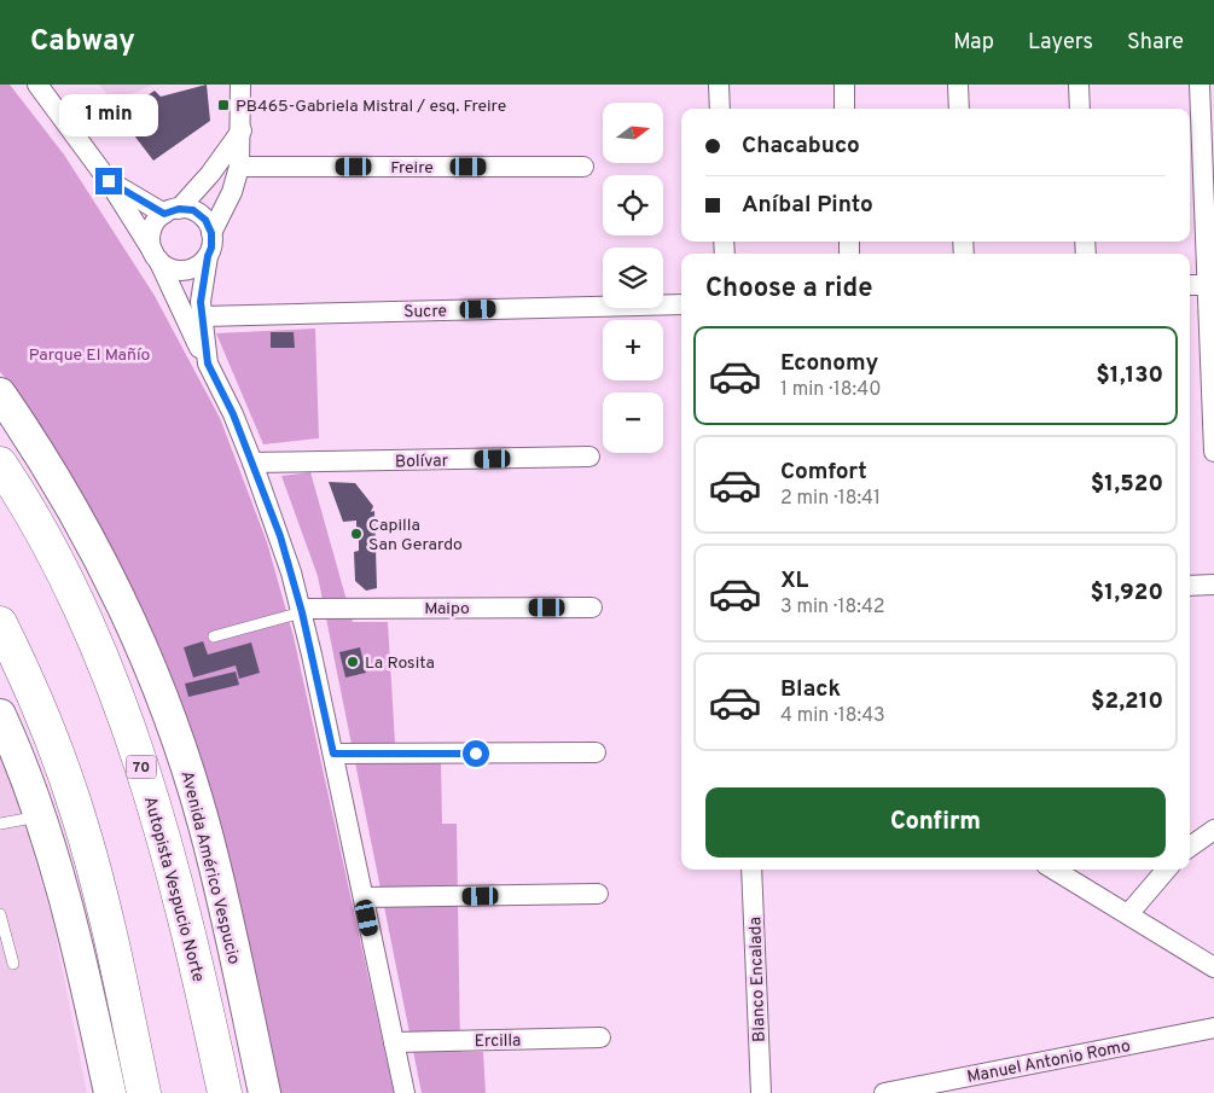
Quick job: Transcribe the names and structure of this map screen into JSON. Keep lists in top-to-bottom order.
{
  "streets": {
    "highway": ["70", "Autopista Vespucio Norte"],
    "main road": ["Avenida Américo Vespucio"],
    "street": [
      "Freire",
      "Sucre",
      "Bolívar",
      "Maipo",
      "Blanco Encalada",
      "Ercilla",
      "Manuel Antonio Romo"
    ]
  },
  "parks": ["Parque El Mañío"],
  "places": {
    "transit": ["PB465-Gabriela Mistral / esq. Freire"],
    "other": ["Capilla San Gerardo", "La Rosita"]
  },
  "north": "right",
  "page": {
    "header": "Cabway",
    "nav": ["Map", "Layers", "Share"],
    "bubble": "1 min",
    "map_buttons": ["+", "−"],
    "banner": ["Chacabuco", "Aníbal Pinto"],
    "heading": "Choose a ride",
    "list": [
      {
        "name": "Economy",
        "note": "1 min · 18:40",
        "value": "$1,130"
      },
      {
        "name": "Comfort",
        "note": "2 min · 18:41",
        "value": "$1,520"
      },
      {
        "name": "XL",
        "note": "3 min · 18:42",
        "value": "$1,920"
      },
      {
        "name": "Black",
        "note": "4 min · 18:43",
        "value": "$2,210"
      }
    ],
    "buttons": "Confirm"
  }
}
